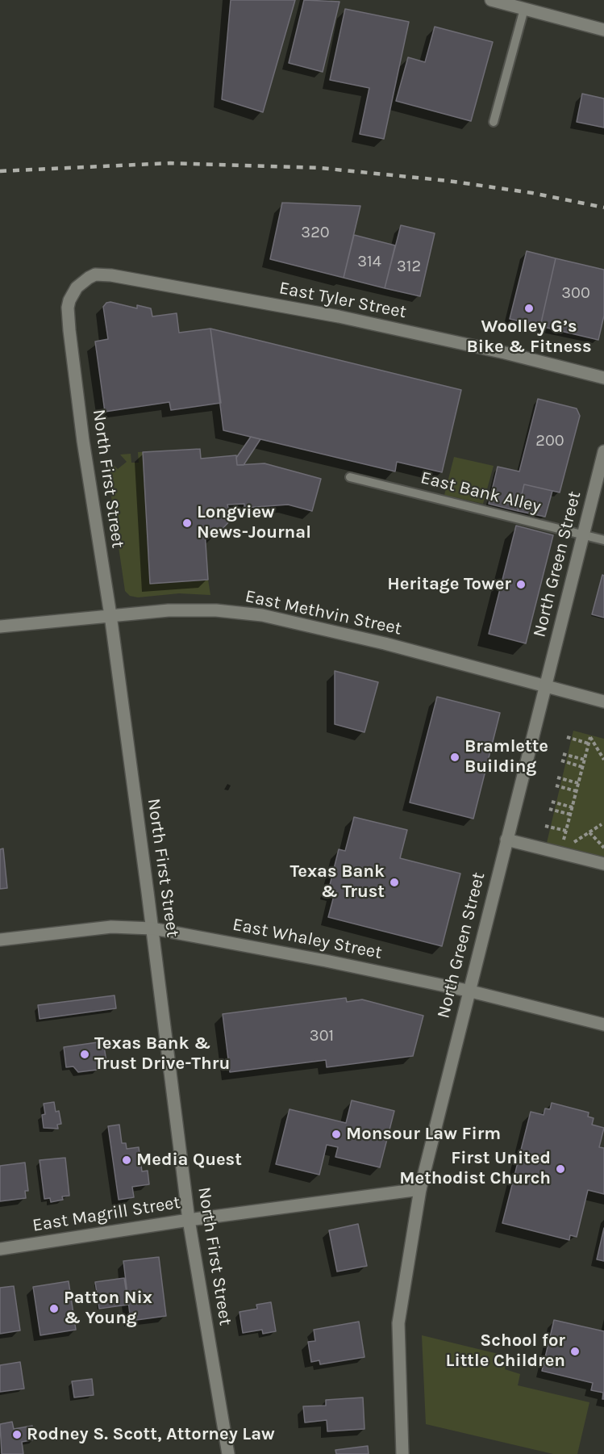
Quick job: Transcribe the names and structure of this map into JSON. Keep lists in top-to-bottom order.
{
  "streets": {
    "street": [
      "East Tyler Street",
      "North First Street",
      "North Green Street",
      "East Methvin Street",
      "East Whaley Street",
      "East Magrill Street"
    ],
    "lane": ["East Bank Alley"]
  },
  "crossings": [
    ["East Tyler Street", "North First Street"],
    ["North First Street", "East Methvin Street"],
    ["North First Street", "East Whaley Street"],
    ["North First Street", "East Magrill Street"],
    ["East Bank Alley", "North Green Street"],
    ["North Green Street", "East Methvin Street"],
    ["North Green Street", "East Whaley Street"],
    ["North Green Street", "East Magrill Street"]
  ],
  "places": [
    "Woolley G’s Bike & Fitness",
    "Longview News-Journal",
    "Heritage Tower",
    "Bramlette Building",
    "Texas Bank & Trust",
    "Texas Bank & Trust Drive-Thru",
    "Monsour Law Firm",
    "Media Quest",
    "First United Methodist Church",
    "Patton Nix & Young",
    "School for Little Children",
    "Rodney S. Scott, Attorney Law"
  ],
  "house_numbers": [
    "320",
    "314",
    "312",
    "300",
    "200",
    "301"
  ]
}
